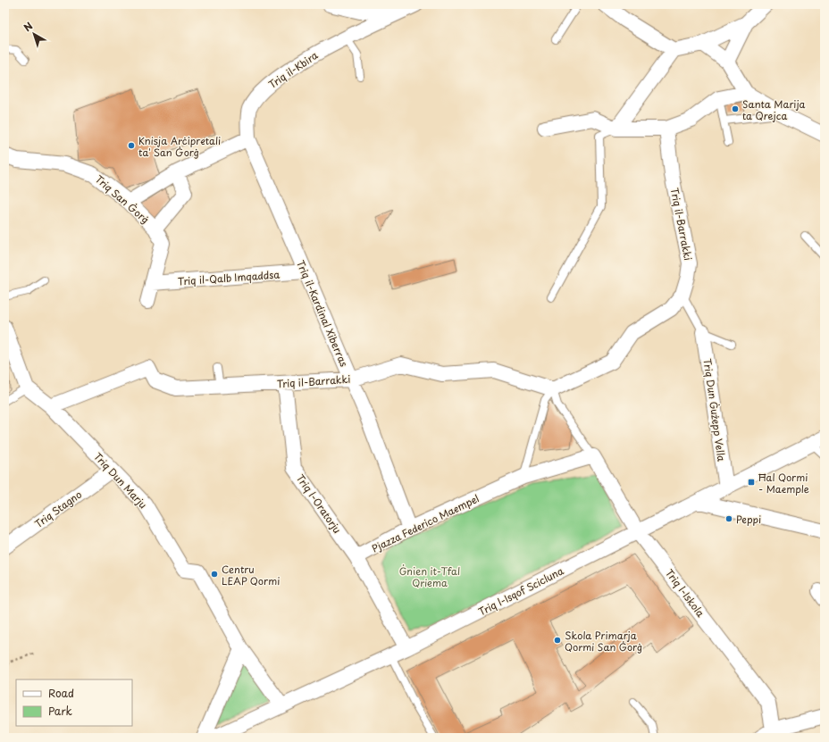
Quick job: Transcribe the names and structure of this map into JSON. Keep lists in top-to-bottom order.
{
  "streets": {
    "street": [
      "Triq il-Kbira",
      "Triq San Ġorġ",
      "Triq il-Barrakki",
      "Triq il-Qalb Imqaddsa",
      "Triq il-Kardinal Xiberras",
      "Triq Dun Ġużepp Vella",
      "Triq Dun Marju",
      "Triq l-Oratorju",
      "Triq Stagno",
      "Pjazza Federico Maempel",
      "Triq l-Isqof Scicluna",
      "Triq l-Iskola"
    ]
  },
  "crossings": [
    ["Triq il-Kbira", "Triq il-Kardinal Xiberras"],
    ["Triq San Ġorġ", "Triq il-Qalb Imqaddsa"],
    ["Triq il-Barrakki", "Triq il-Kardinal Xiberras"],
    ["Triq il-Barrakki", "Triq Dun Marju"],
    ["Triq il-Barrakki", "Triq l-Oratorju"],
    ["Triq il-Qalb Imqaddsa", "Triq il-Kardinal Xiberras"],
    ["Triq il-Kardinal Xiberras", "Pjazza Federico Maempel"],
    ["Triq Dun Ġużepp Vella", "Triq l-Isqof Scicluna"],
    ["Triq Dun Marju", "Triq Stagno"],
    ["Triq Dun Marju", "Triq l-Isqof Scicluna"],
    ["Triq l-Oratorju", "Pjazza Federico Maempel"],
    ["Pjazza Federico Maempel", "Triq l-Iskola"],
    ["Triq l-Isqof Scicluna", "Triq l-Iskola"]
  ],
  "parks": ["Ġnien it-Tfal Qriema"],
  "places": {
    "other": [
      "Santa Marija ta Qrejca",
      "Knisja Arċipretali ta' San Ġorġ",
      "Peppi",
      "Centru LEAP Qormi",
      "Skola Primarja Qormi San Ġorġ"
    ],
    "transit": ["Ħal Qormi - Maemple"]
  },
  "legend": ["Road", "Park"],
  "north": "top left"
}
